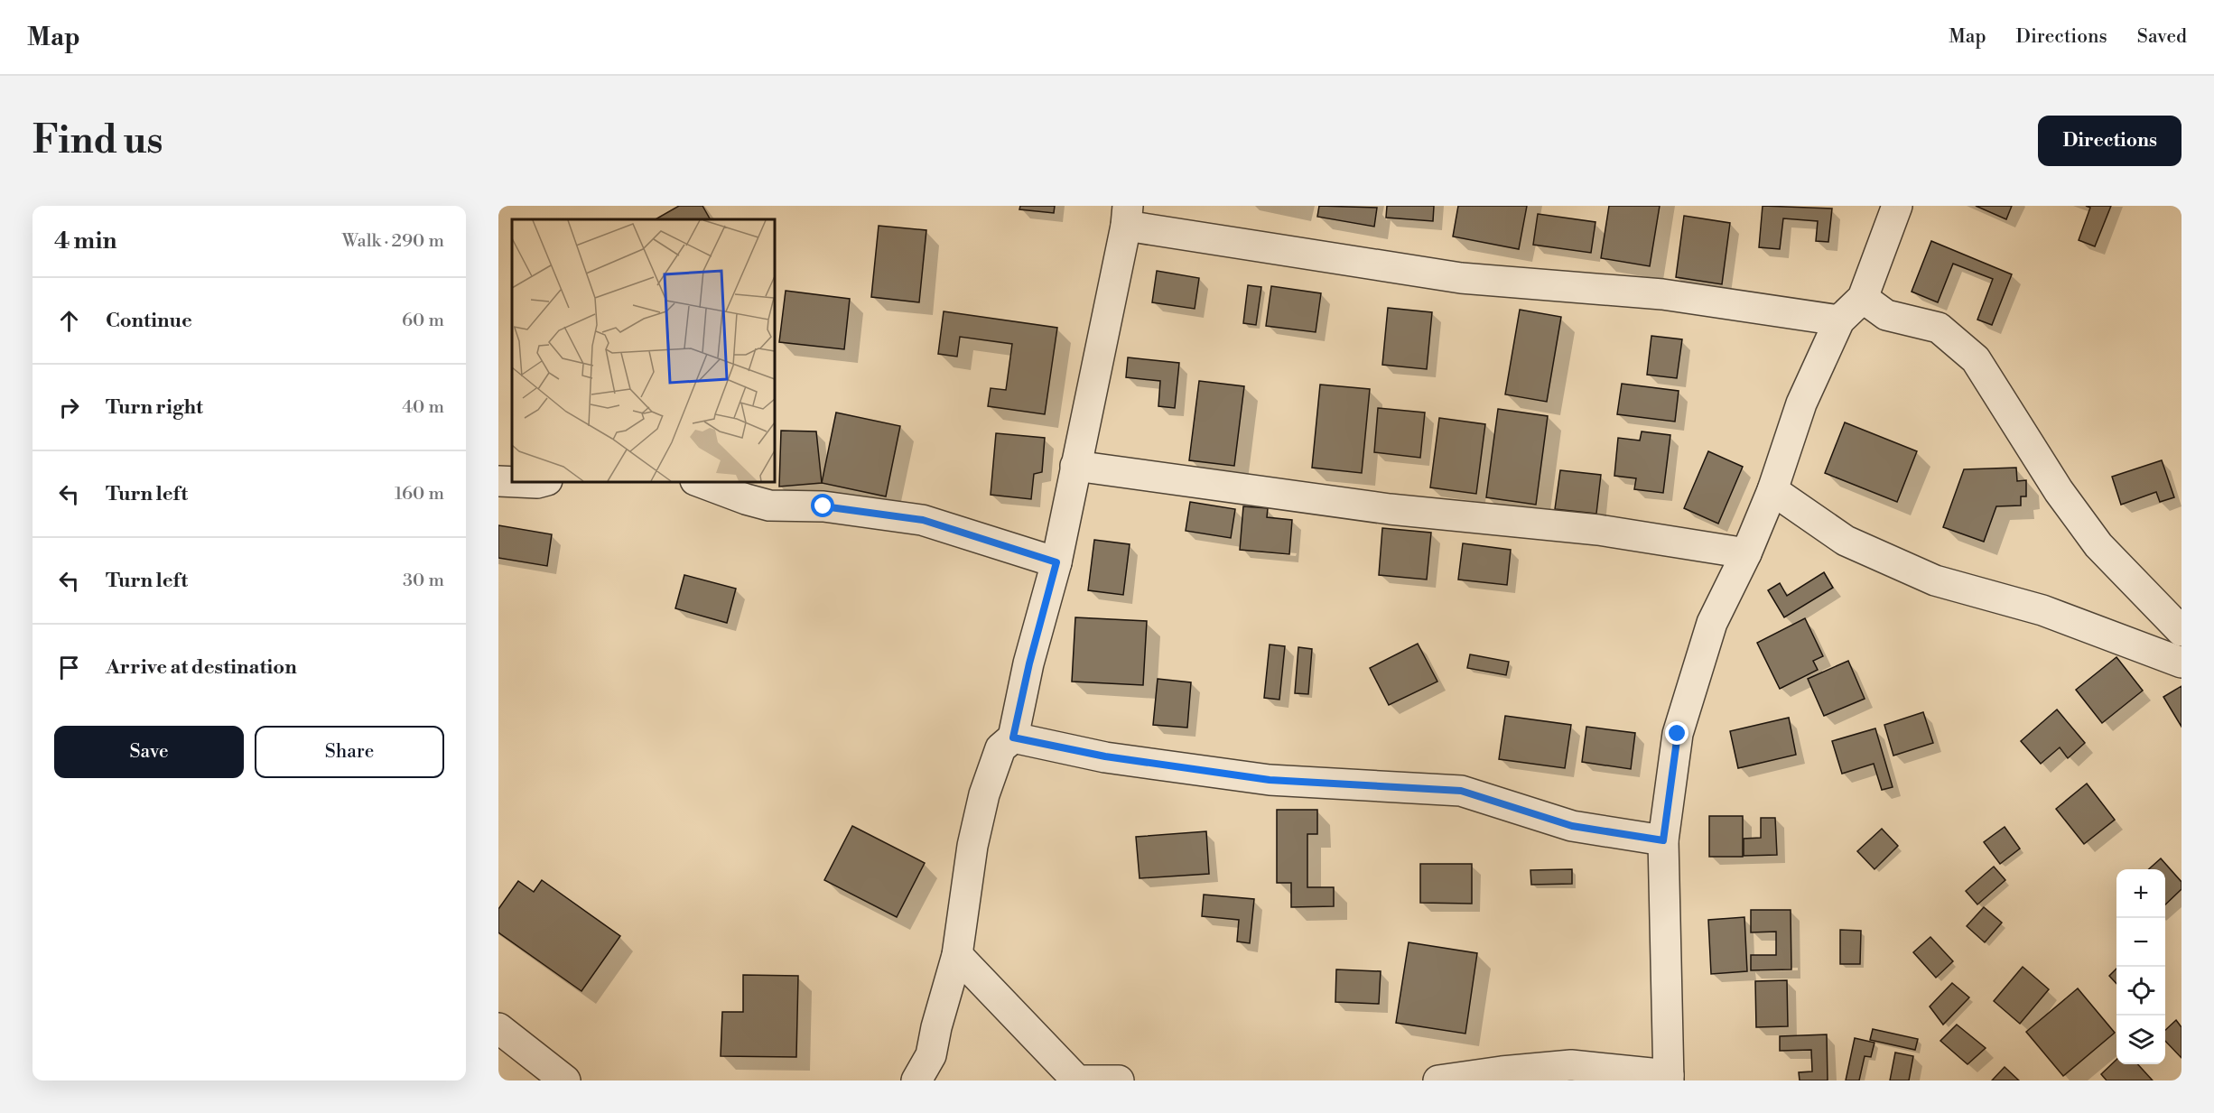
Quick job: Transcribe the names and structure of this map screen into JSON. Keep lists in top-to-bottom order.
{
  "page": {
    "header": "Map",
    "nav": ["Map", "Directions", "Saved"],
    "buttons": [
      "Directions",
      ["Save", "Share"]
    ],
    "title": "Find us",
    "heading": ["4 min", "Walk · 290 m"],
    "list": [
      ["Continue", "60 m"],
      ["Turn right", "40 m"],
      ["Turn left", "160 m"],
      ["Turn left", "30 m"],
      "Arrive at destination"
    ],
    "map_buttons": ["+", "−"]
  }
}
